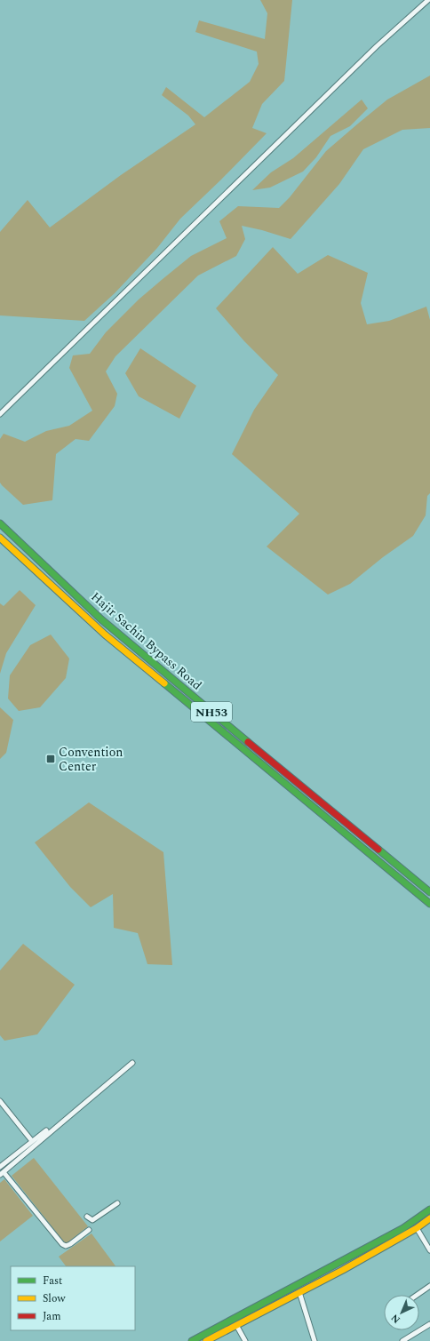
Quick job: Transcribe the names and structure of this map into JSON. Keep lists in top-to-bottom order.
{
  "streets": {
    "main road": ["Hajir Sachin Bypass Road", "NH53"]
  },
  "places": {
    "transit": ["Convention Center"]
  },
  "legend": ["Fast", "Slow", "Jam"],
  "north": "bottom left"
}
